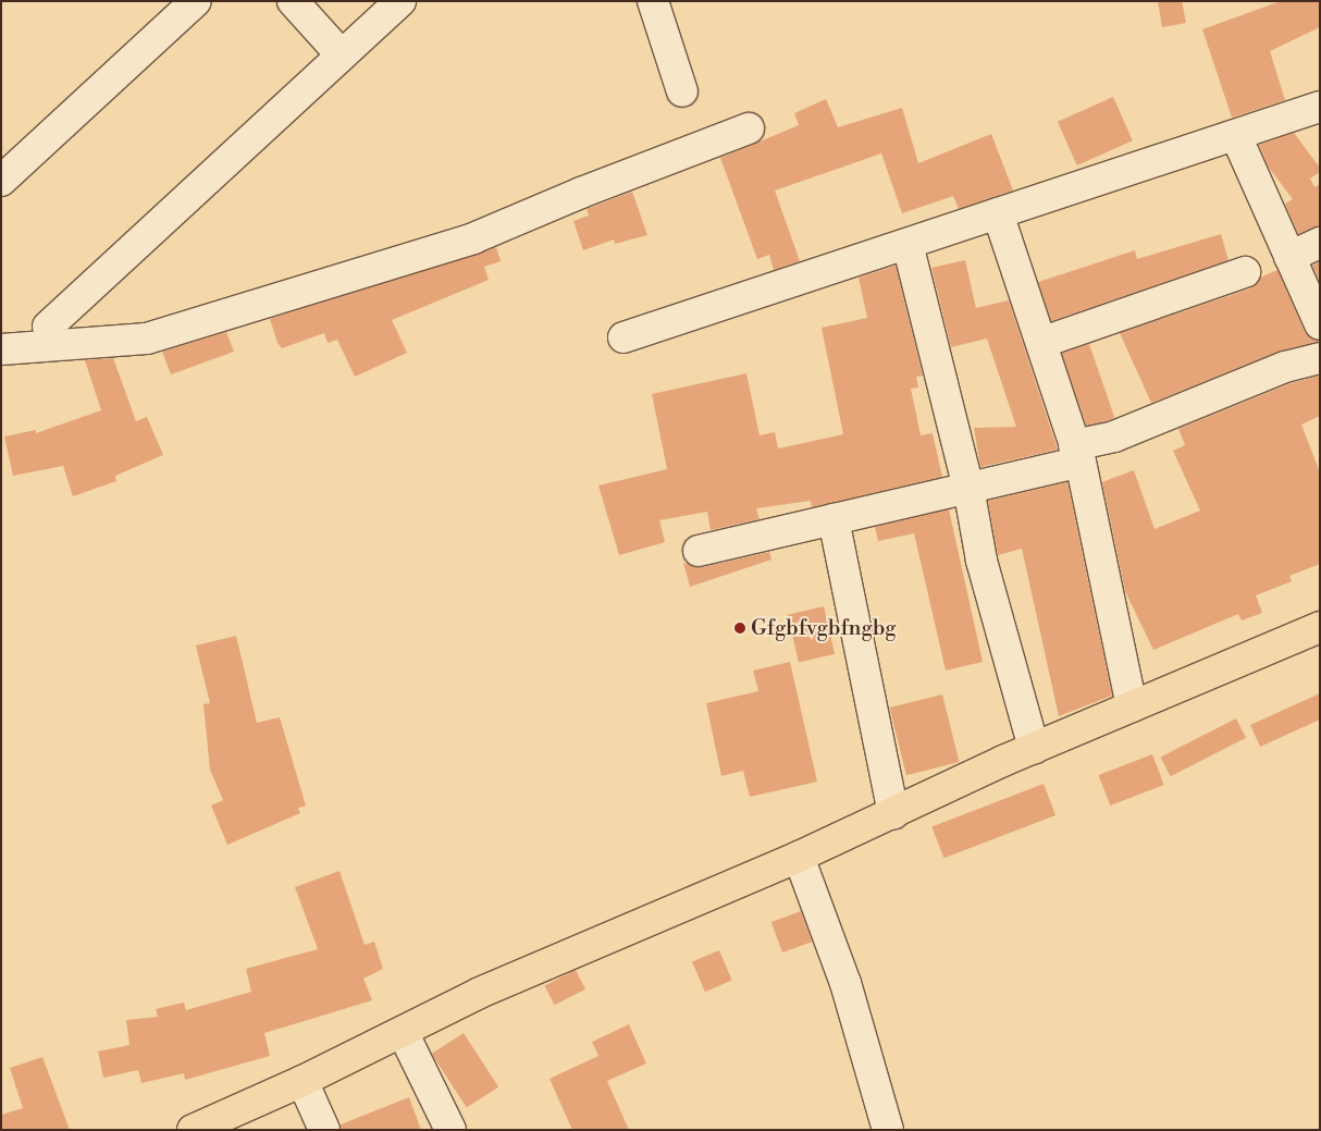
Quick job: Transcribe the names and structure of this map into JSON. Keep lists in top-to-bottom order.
{
  "places": ["Gfgbfvgbfngbg"]
}
